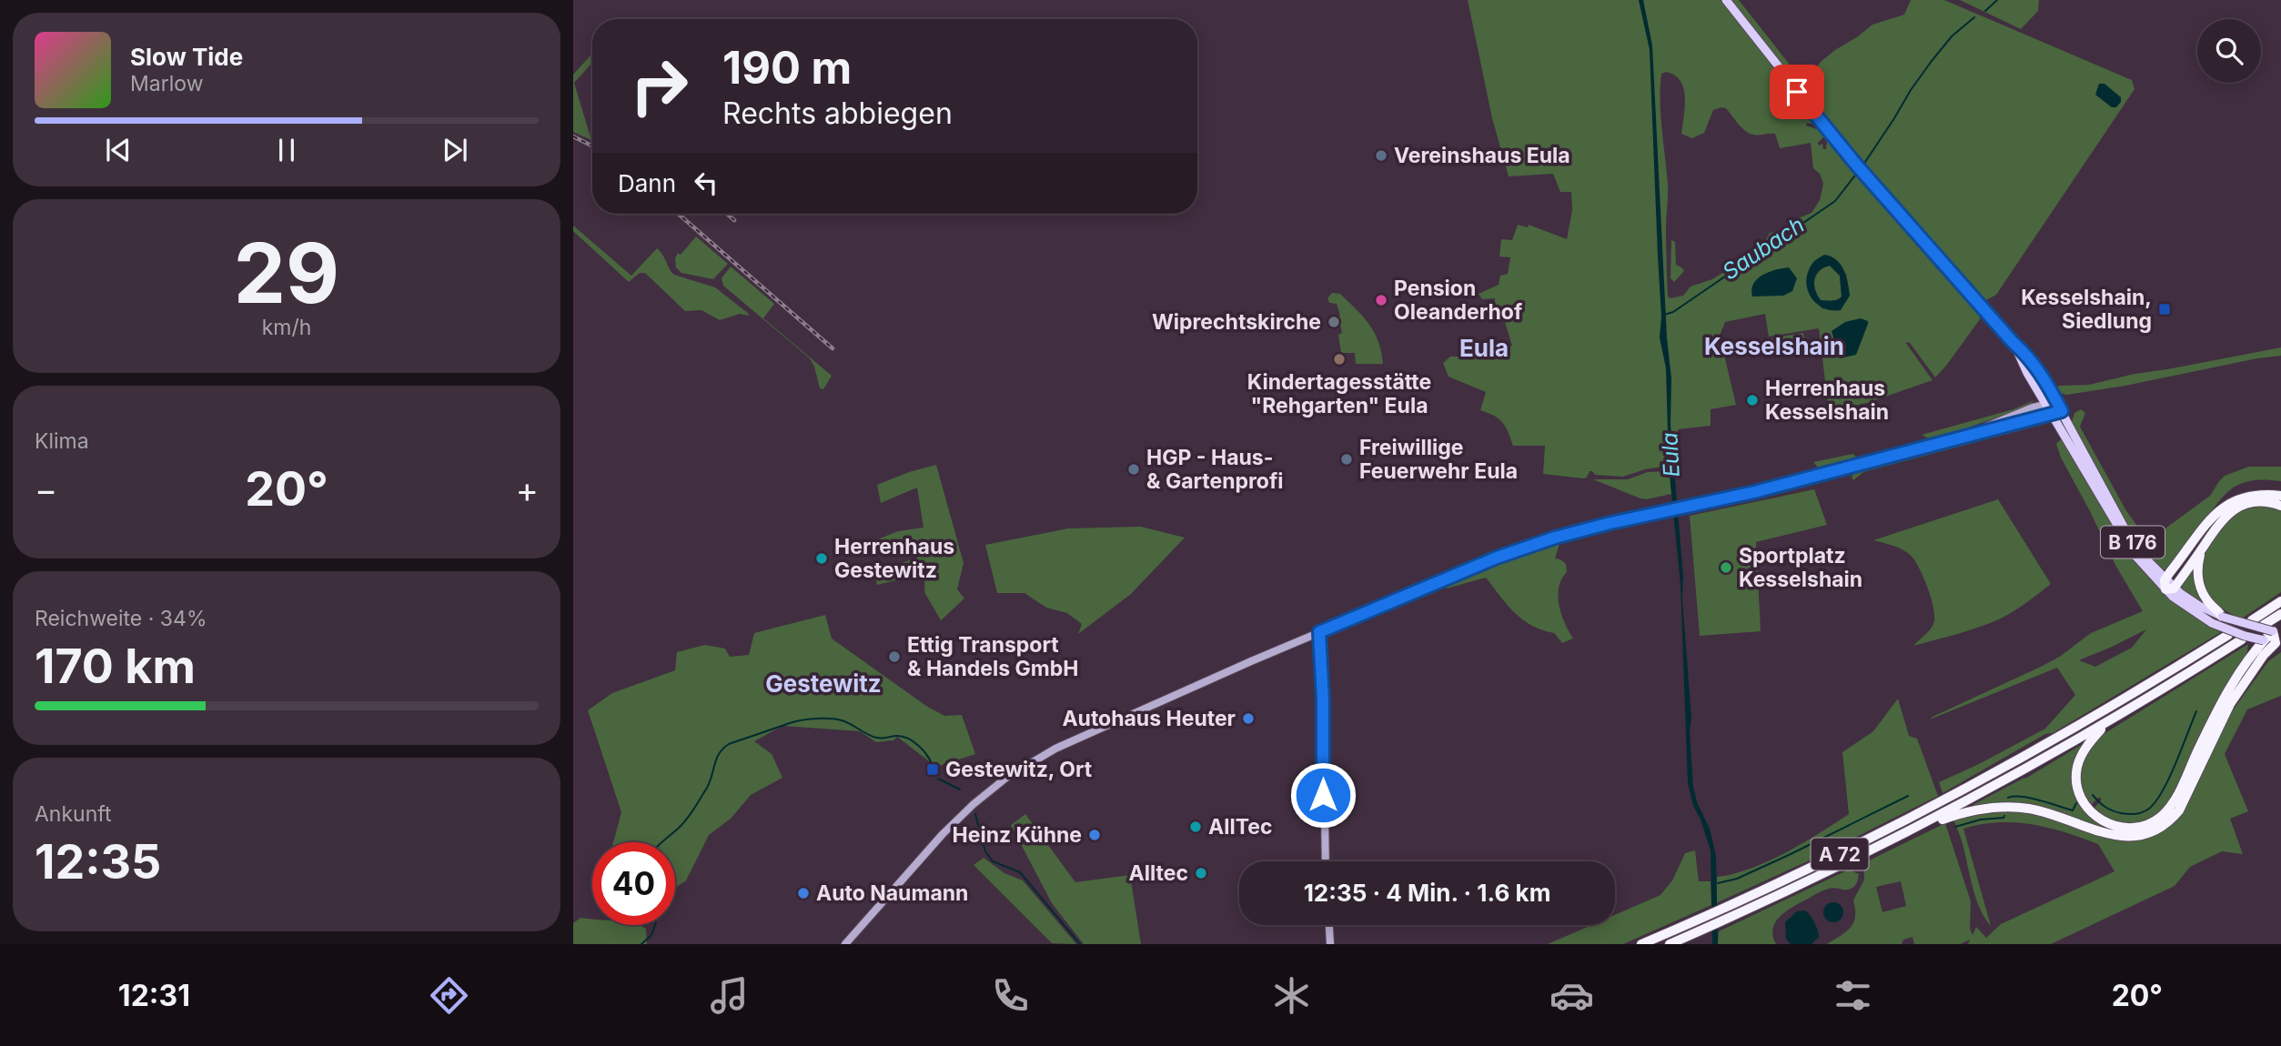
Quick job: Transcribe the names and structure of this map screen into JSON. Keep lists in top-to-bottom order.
{
  "streets": {
    "highway": ["A 72"],
    "main road": ["B 176"]
  },
  "districts": ["Kesselshain", "Eula", "Gestewitz"],
  "water": ["Saubach", "Eula"],
  "places": {
    "other": [
      "Vereinshaus Eula",
      "Pension Oleanderhof",
      "Wiprechtskirche",
      "Kindertagesstätte \"Rehgarten\" Eula",
      "Herrenhaus Kesselshain",
      "Freiwillige Feuerwehr Eula",
      "HGP - Haus- & Gartenprofi",
      "Herrenhaus Gestewitz",
      "Sportplatz Kesselshain",
      "Ettig Transport & Handels GmbH",
      "Autohaus Heuter",
      "AllTec",
      "Heinz Kühne",
      "Alltec",
      "Auto Naumann"
    ],
    "transit": ["Kesselshain, Siedlung", "Gestewitz, Ort"]
  },
  "page": {
    "turn": ["190 m", "Rechts abbiegen"],
    "song": ["Slow Tide", "Marlow"],
    "then": "Dann",
    "tile": [
      ["29", "km/h"],
      "Klima",
      ["Reichweite · 34%", "170 km"],
      ["Ankunft", "12:35"]
    ],
    "heat": ["−", "20°", "+"],
    "limit": "40",
    "trip": "12:35 · 4 Min. · 1.6 km",
    "tabs": ["12:31", "20°"]
  }
}
